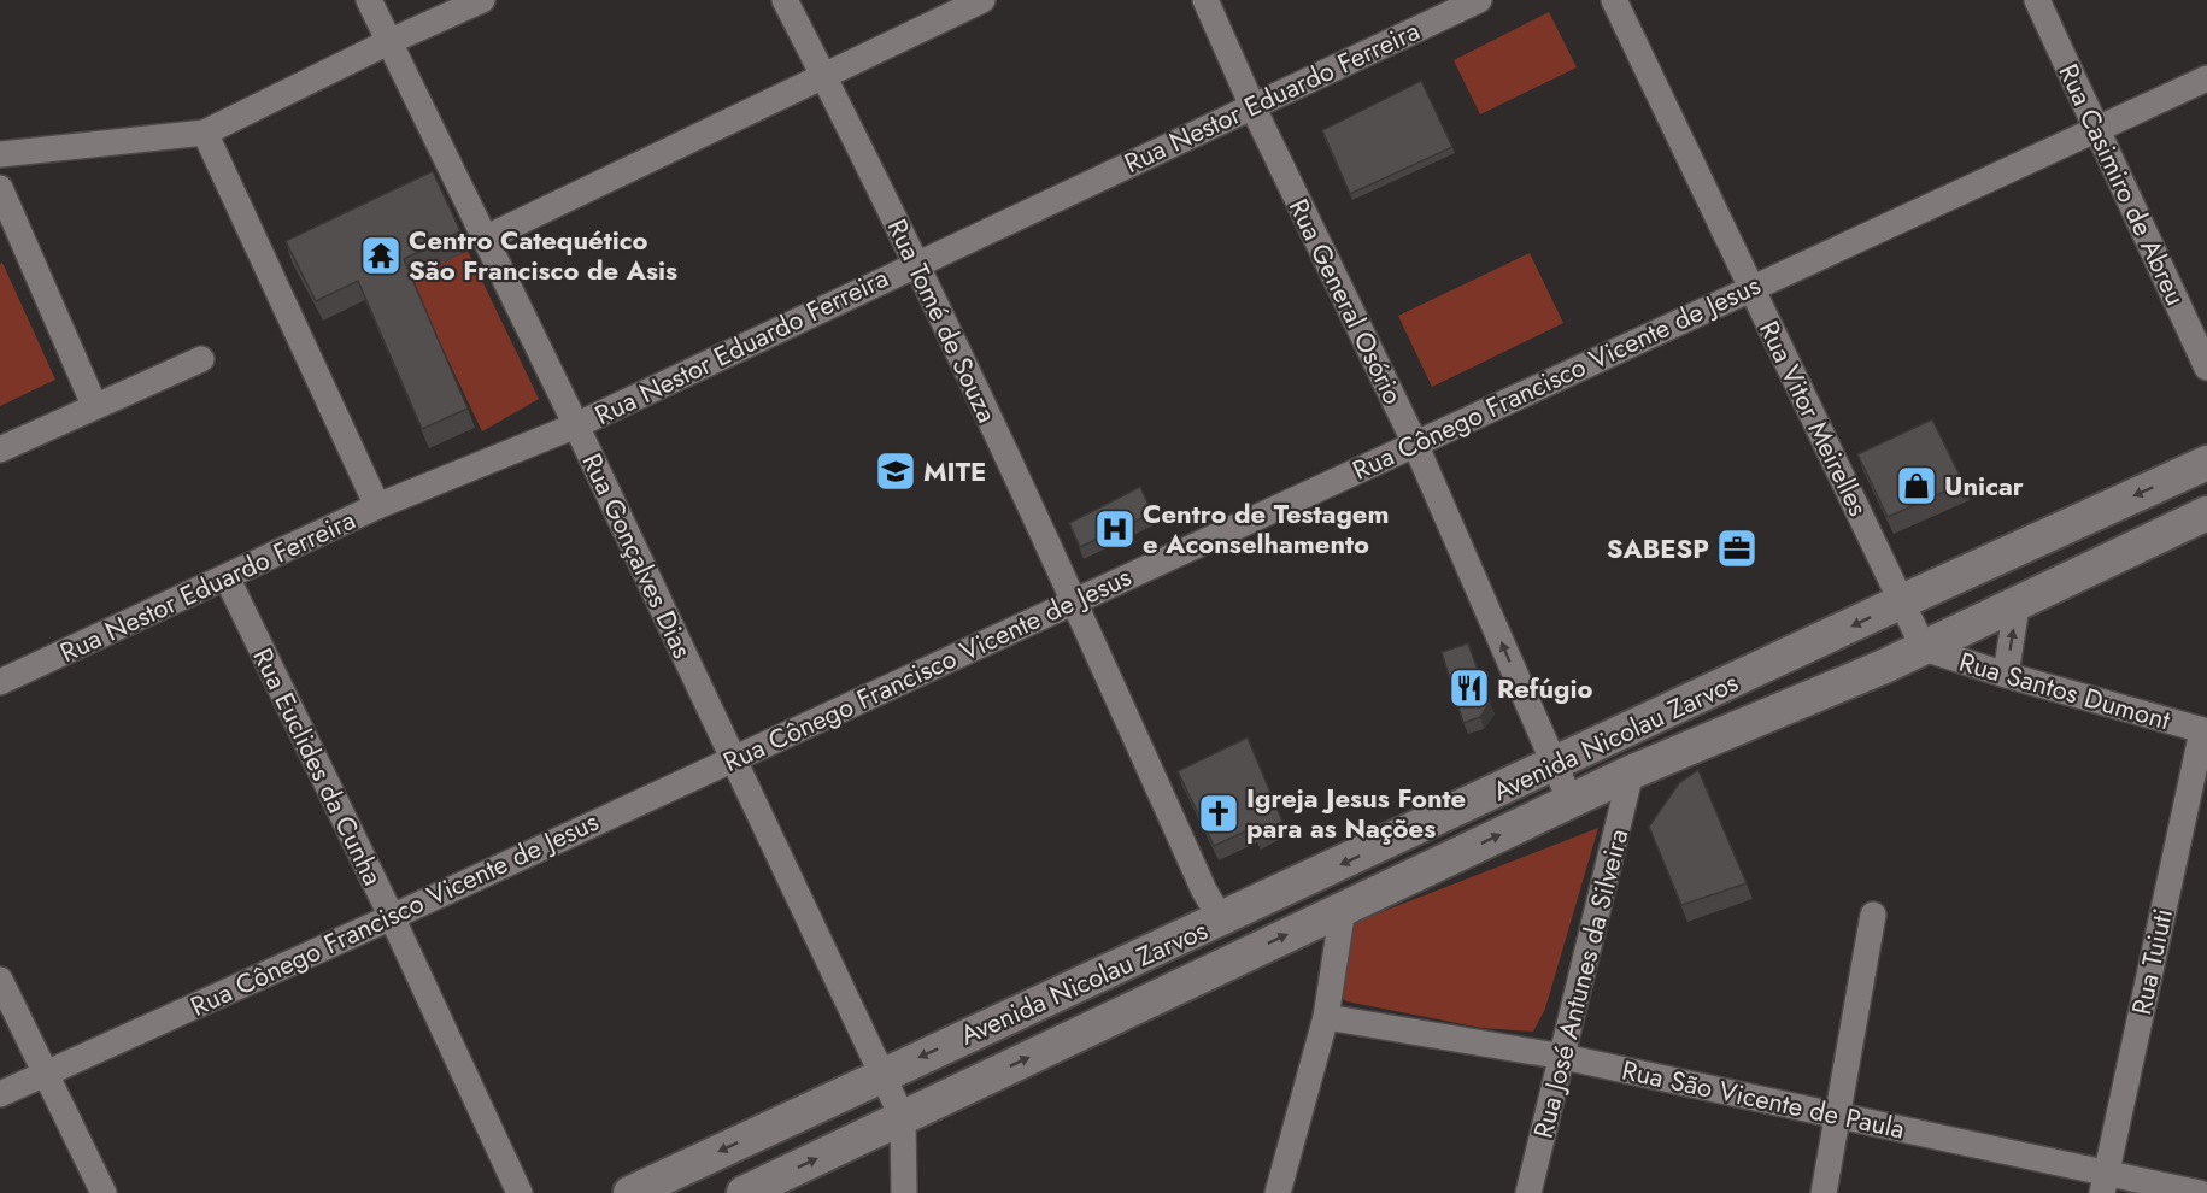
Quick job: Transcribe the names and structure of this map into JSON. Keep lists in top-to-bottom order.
{
  "streets": {
    "main road": ["Avenida Nicolau Zarvos"],
    "street": [
      "Rua Nestor Eduardo Ferreira",
      "Rua Casimiro de Abreu",
      "Rua General Osório",
      "Rua Tomé de Souza",
      "Rua Cônego Francisco Vicente de Jesus",
      "Rua Vitor Meirelles",
      "Rua Gonçalves Dias",
      "Rua Santos Dumont",
      "Rua Euclides da Cunha",
      "Rua Tuiuti",
      "Rua José Antunes da Silveira",
      "Rua São Vicente de Paula"
    ]
  },
  "crossings": [
    ["Rua Nestor Eduardo Ferreira", "Rua General Osório"],
    ["Rua Nestor Eduardo Ferreira", "Rua Tomé de Souza"],
    ["Rua Nestor Eduardo Ferreira", "Rua Gonçalves Dias"],
    ["Rua Nestor Eduardo Ferreira", "Rua Euclides da Cunha"],
    ["Rua Casimiro de Abreu", "Rua Cônego Francisco Vicente de Jesus"],
    ["Rua General Osório", "Rua Cônego Francisco Vicente de Jesus"],
    ["Rua General Osório", "Avenida Nicolau Zarvos"],
    ["Rua Tomé de Souza", "Rua Cônego Francisco Vicente de Jesus"],
    ["Rua Tomé de Souza", "Avenida Nicolau Zarvos"],
    ["Rua Cônego Francisco Vicente de Jesus", "Rua Vitor Meirelles"],
    ["Rua Cônego Francisco Vicente de Jesus", "Rua Gonçalves Dias"],
    ["Rua Cônego Francisco Vicente de Jesus", "Rua Euclides da Cunha"],
    ["Rua Vitor Meirelles", "Rua Santos Dumont"],
    ["Rua Vitor Meirelles", "Avenida Nicolau Zarvos"],
    ["Rua Gonçalves Dias", "Avenida Nicolau Zarvos"],
    ["Rua Santos Dumont", "Avenida Nicolau Zarvos"],
    ["Rua Santos Dumont", "Rua Tuiuti"],
    ["Avenida Nicolau Zarvos", "Rua José Antunes da Silveira"],
    ["Rua Tuiuti", "Rua São Vicente de Paula"],
    ["Rua José Antunes da Silveira", "Rua São Vicente de Paula"]
  ],
  "one_way": ["Rua General Osório"],
  "places": {
    "temple": ["Centro Catequético São Francisco de Asis"],
    "school or university": ["MITE"],
    "shop": ["Unicar"],
    "hospital": ["Centro de Testagem e Aconselhamento"],
    "office": ["SABESP"],
    "restaurant": ["Refúgio"],
    "church": ["Igreja Jesus Fonte para as Nações"]
  }
}
